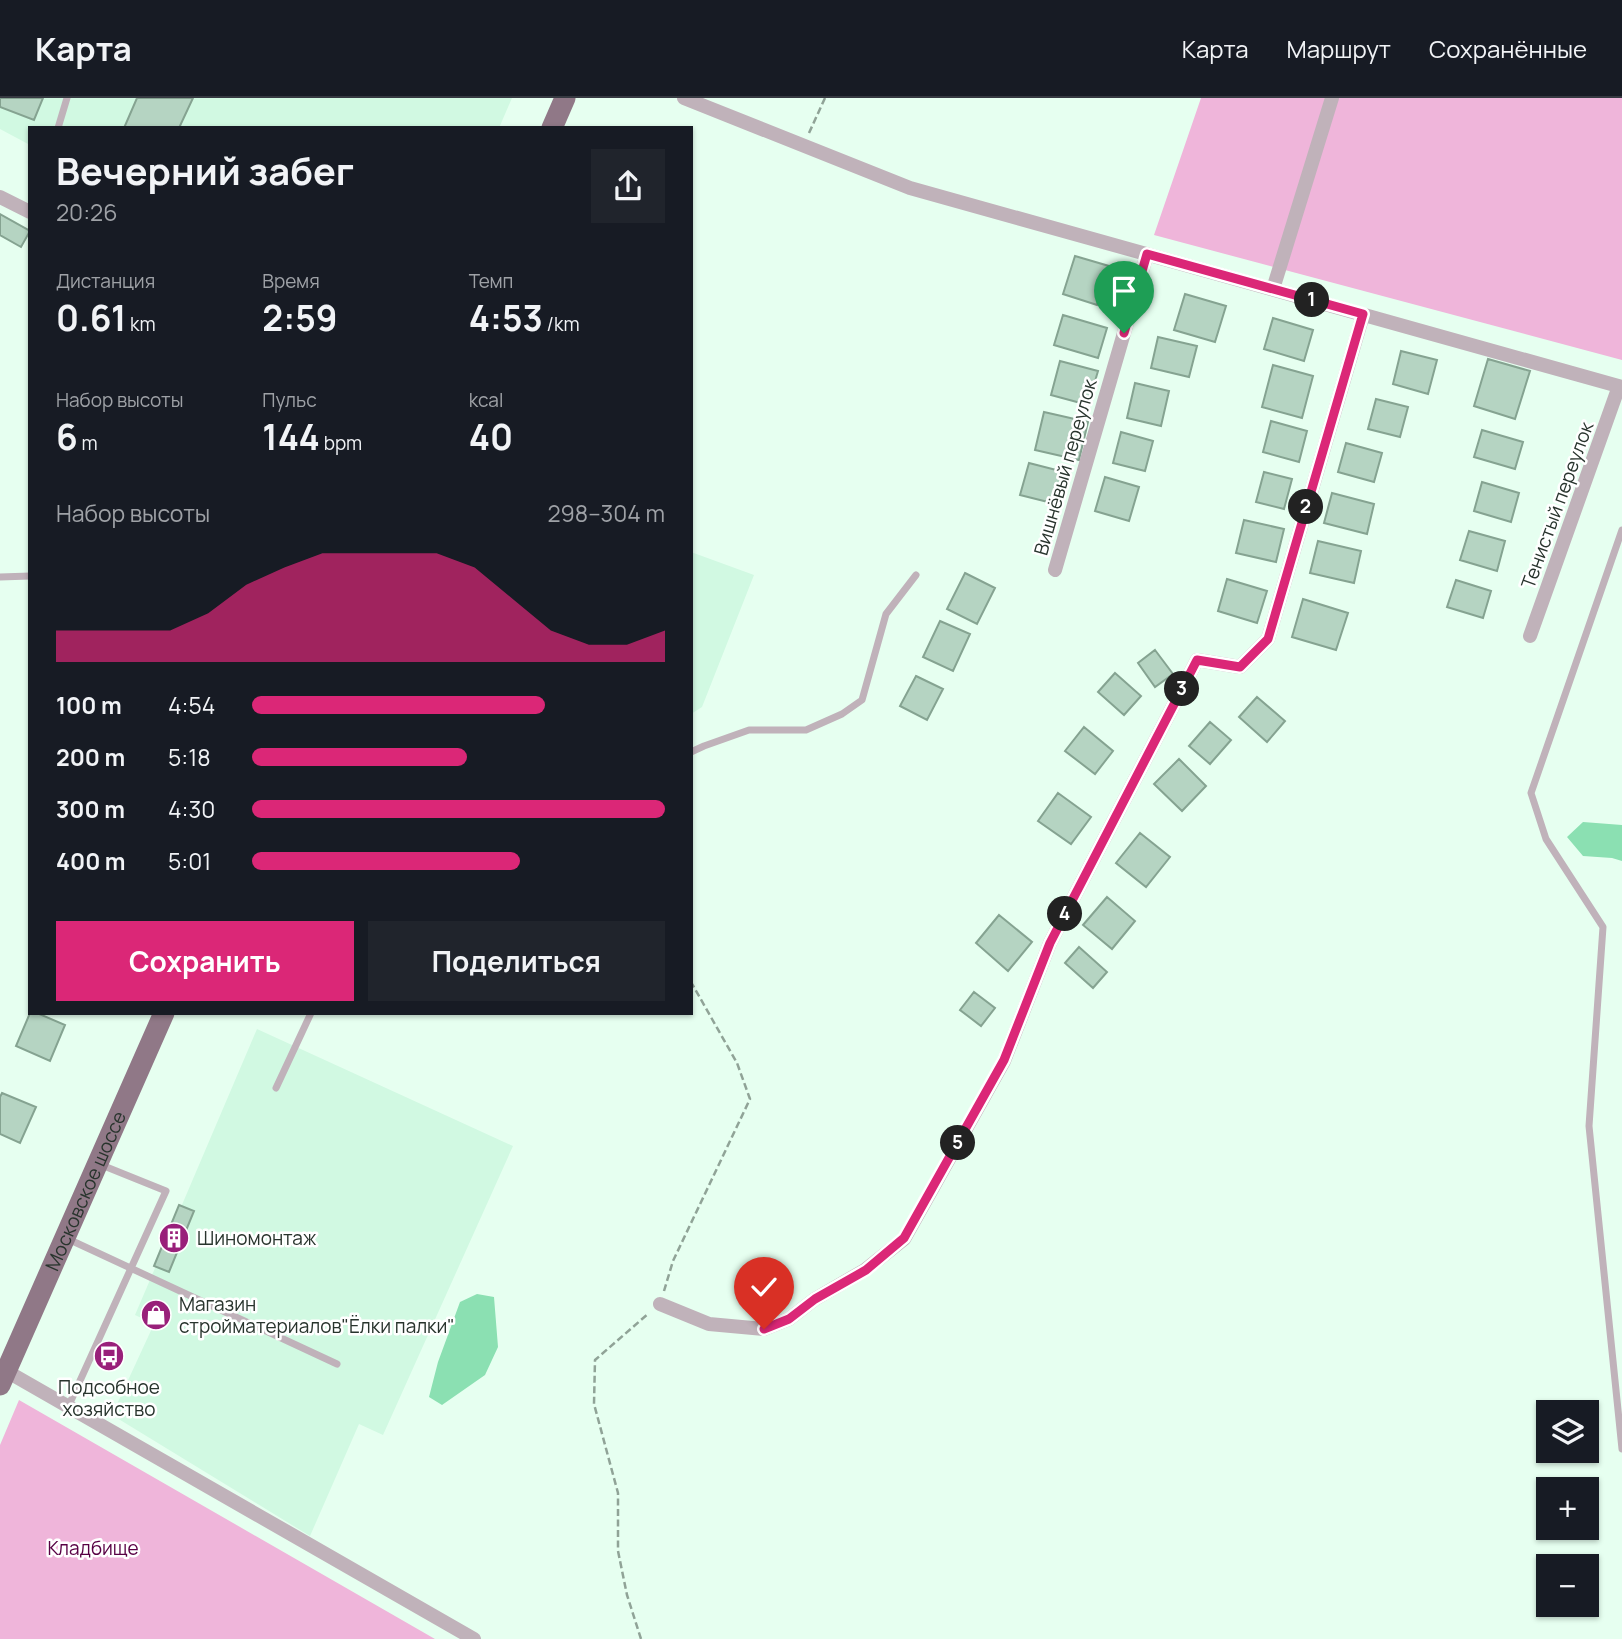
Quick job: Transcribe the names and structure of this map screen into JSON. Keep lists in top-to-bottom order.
{
  "streets": {
    "main road": ["Московское шоссе"],
    "street": ["Вишнёвый переулок", "Тенистый переулок"]
  },
  "parks": ["Кладбище"],
  "places": {
    "building": ["Шиномонтаж"],
    "shop": ["Магазин стройматериалов\"Ёлки палки\""],
    "bus stop": ["Подсобное хозяйство"]
  },
  "page": {
    "header": "Карта",
    "nav": ["Карта", "Маршрут", "Сохранённые"],
    "heading": ["Вечерний забег", "20:26"],
    "stats": [
      ["Дистанция", "0.61 km"],
      ["Время", "2:59"],
      ["Темп", "4:53 /km"],
      ["Набор высоты", "6 m"],
      ["Пульс", "144 bpm"],
      ["kcal", "40"]
    ],
    "pins": [
      "1",
      "2",
      "3",
      "4",
      "5"
    ],
    "chart": ["Набор высоты", "298–304 m"],
    "list": [
      {
        "name": "100 m",
        "note": "4:54"
      },
      {
        "name": "200 m",
        "note": "5:18"
      },
      {
        "name": "300 m",
        "note": "4:30"
      },
      {
        "name": "400 m",
        "note": "5:01"
      }
    ],
    "buttons": ["Сохранить", "Поделиться"],
    "map_buttons": ["+", "−"]
  }
}
